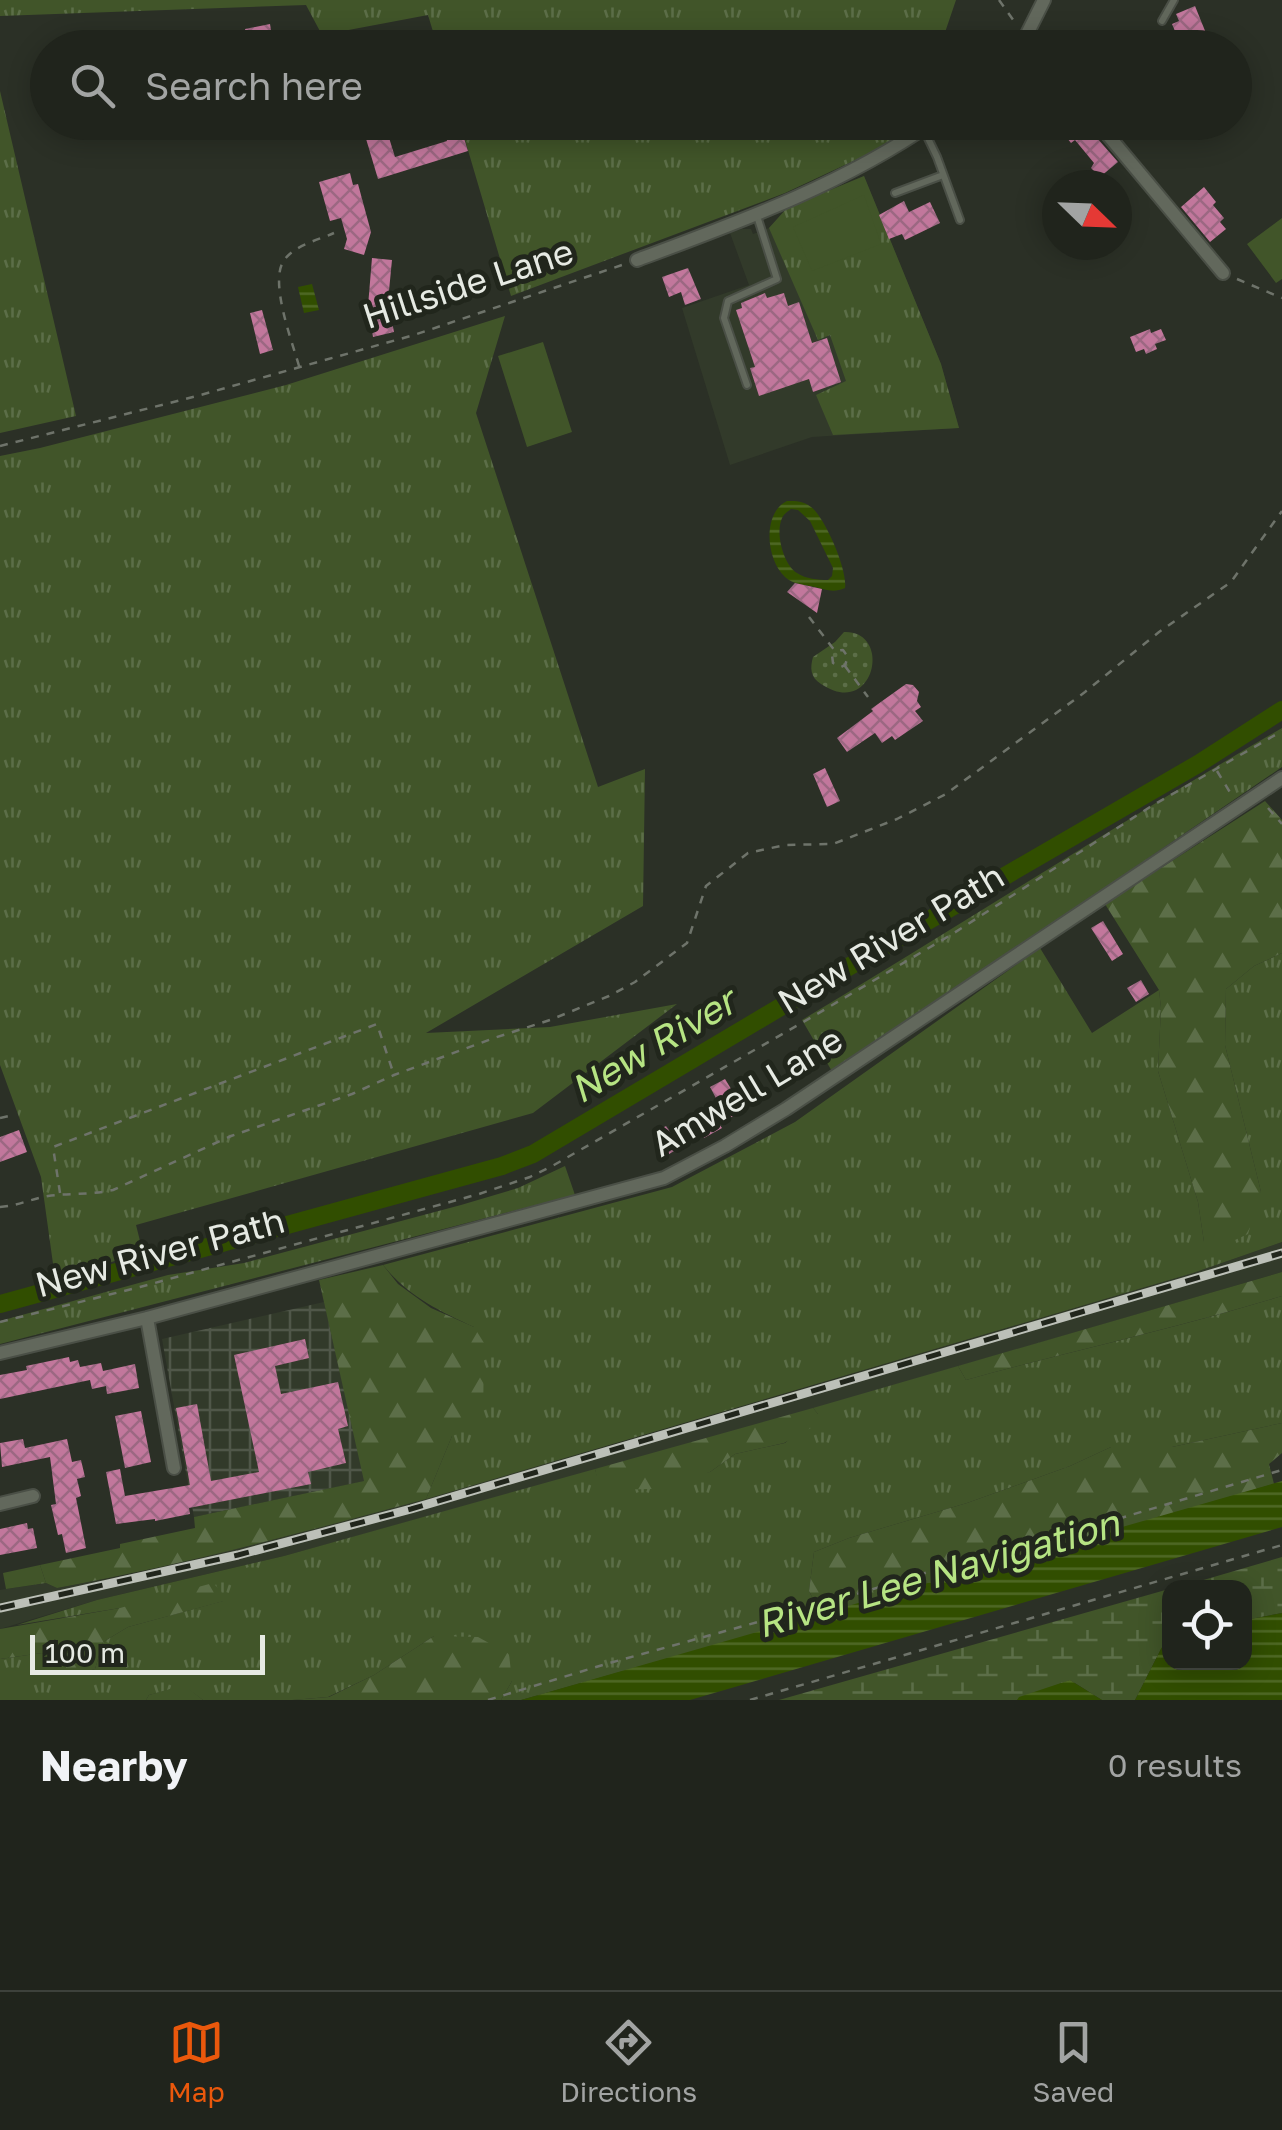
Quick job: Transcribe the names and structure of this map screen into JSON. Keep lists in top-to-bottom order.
{
  "streets": {
    "street": ["Amwell Lane"],
    "path": ["Hillside Lane", "New River Path"]
  },
  "water": ["New River", "River Lee Navigation"],
  "scale_bar": "100 m",
  "north": "bottom right",
  "page": {
    "search": "Search here",
    "scale": "100 m",
    "heading": ["Nearby", "0 results"],
    "nav": ["Map", "Directions", "Saved"]
  }
}
